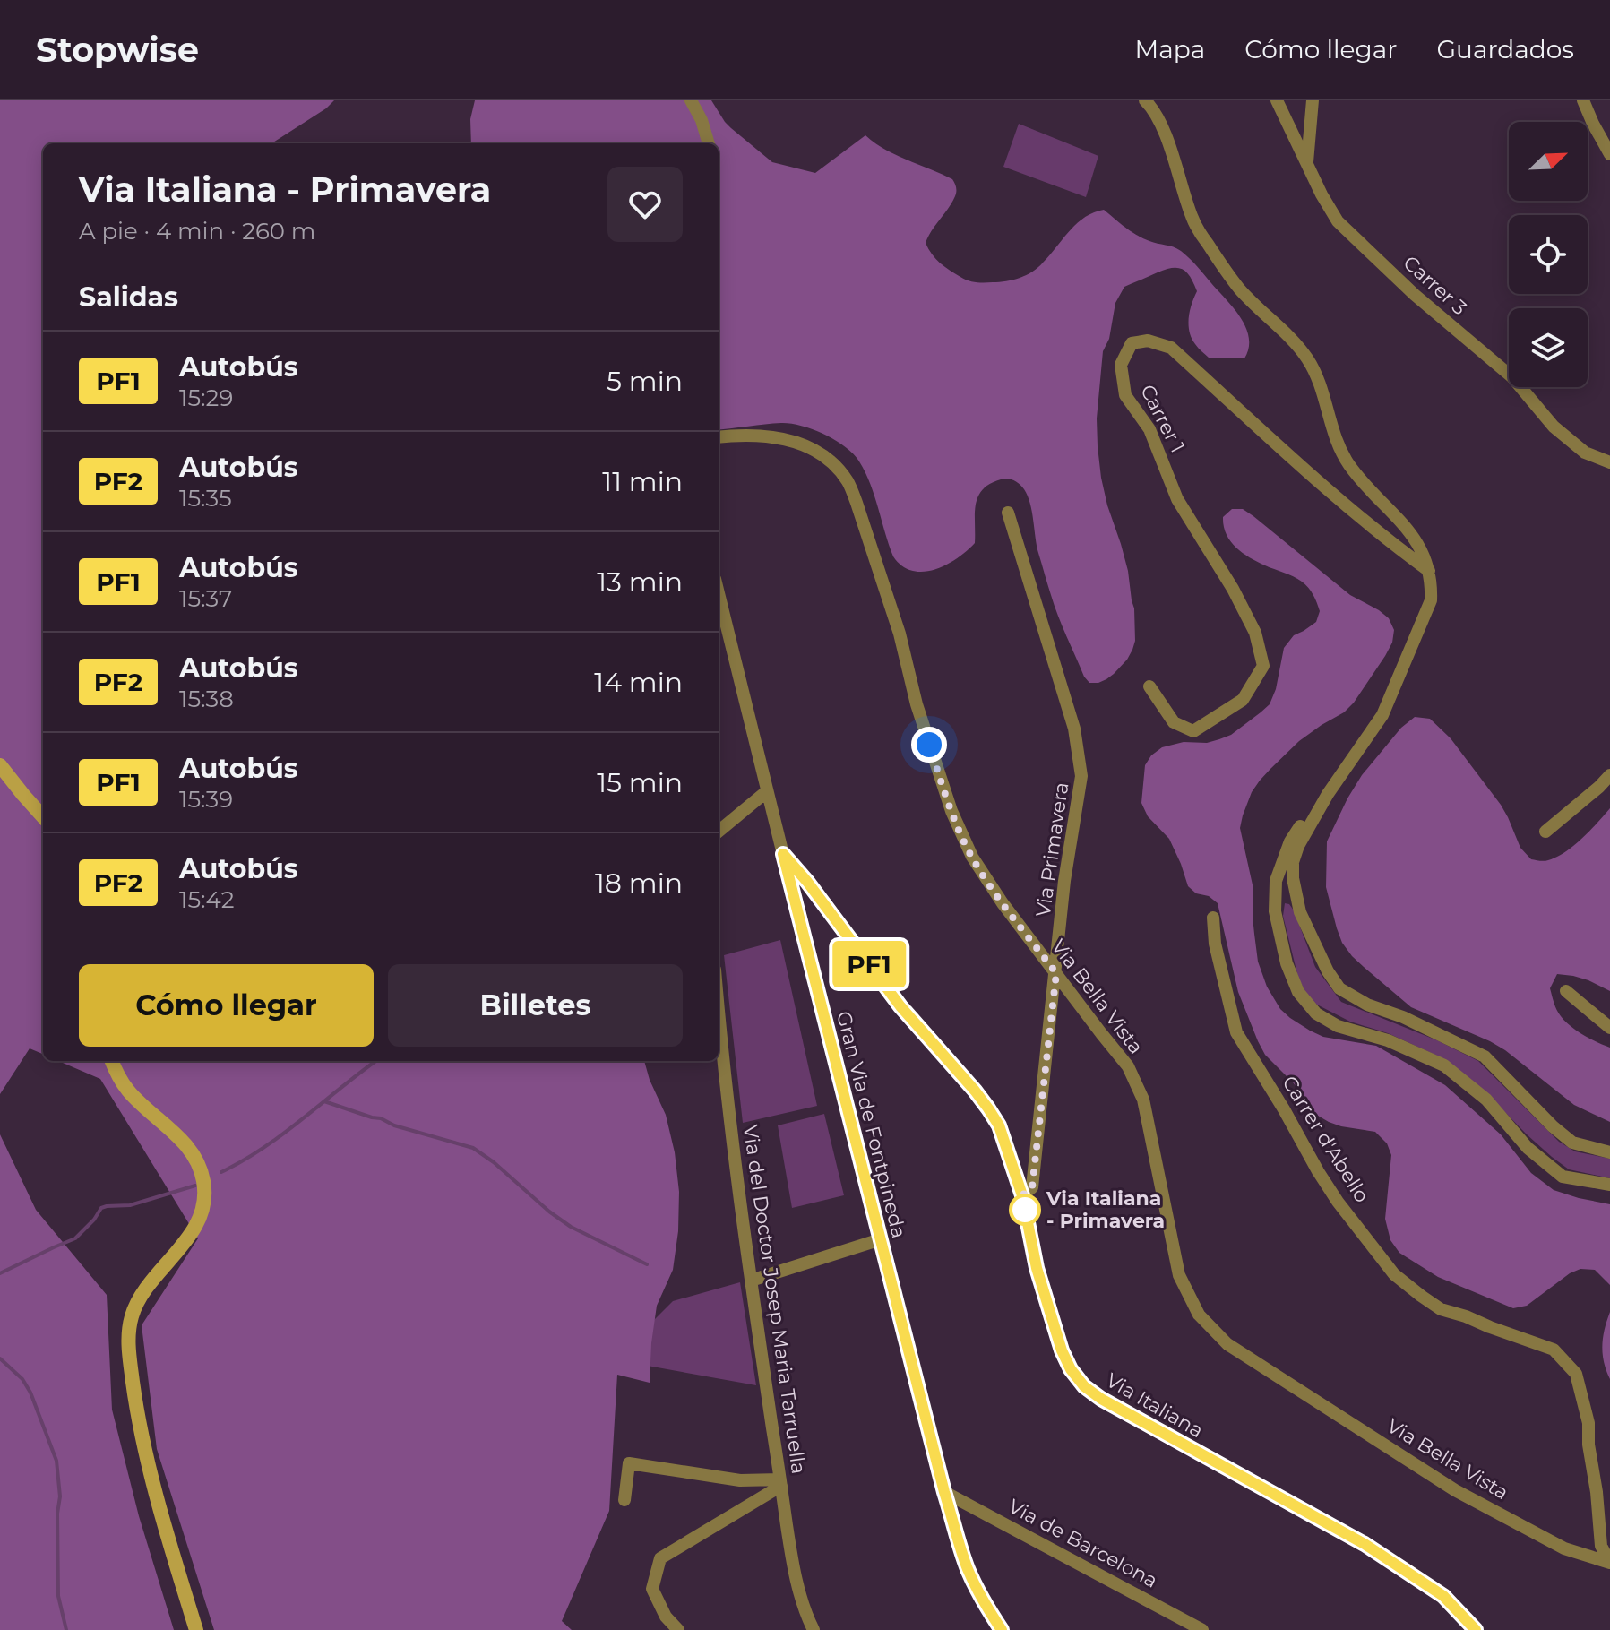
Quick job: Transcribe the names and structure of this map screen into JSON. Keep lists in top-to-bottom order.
{
  "streets": {
    "street": [
      "Carrer 3",
      "Carrer 1",
      "Via Primavera",
      "Via Bella Vista",
      "Gran Via de Fontpineda",
      "Carrer d'Abello",
      "Via del Doctor Josep Maria Tarruella",
      "Via Italiana",
      "Via de Barcelona"
    ]
  },
  "crossings": [
    ["Via Primavera", "Via Bella Vista"],
    ["Via Primavera", "Via Italiana"],
    ["Via Bella Vista", "Carrer d'Abello"],
    ["Gran Via de Fontpineda", "Via Italiana"],
    ["Gran Via de Fontpineda", "Via de Barcelona"]
  ],
  "places": ["Via Italiana - Primavera"],
  "lines": ["bus line PF1"],
  "north": "top right",
  "page": {
    "header": "Stopwise",
    "nav": ["Mapa", "Cómo llegar", "Guardados"],
    "on_map": "PF1",
    "heading": [
      ["Via Italiana - Primavera", "A pie · 4 min · 260 m"],
      "Salidas"
    ],
    "list": [
      {
        "mark": "PF1",
        "name": "Autobús",
        "note": "15:29",
        "value": "5 min"
      },
      {
        "mark": "PF2",
        "name": "Autobús",
        "note": "15:35",
        "value": "11 min"
      },
      {
        "mark": "PF1",
        "name": "Autobús",
        "note": "15:37",
        "value": "13 min"
      },
      {
        "mark": "PF2",
        "name": "Autobús",
        "note": "15:38",
        "value": "14 min"
      },
      {
        "mark": "PF1",
        "name": "Autobús",
        "note": "15:39",
        "value": "15 min"
      },
      {
        "mark": "PF2",
        "name": "Autobús",
        "note": "15:42",
        "value": "18 min"
      }
    ],
    "buttons": ["Cómo llegar", "Billetes"]
  }
}
